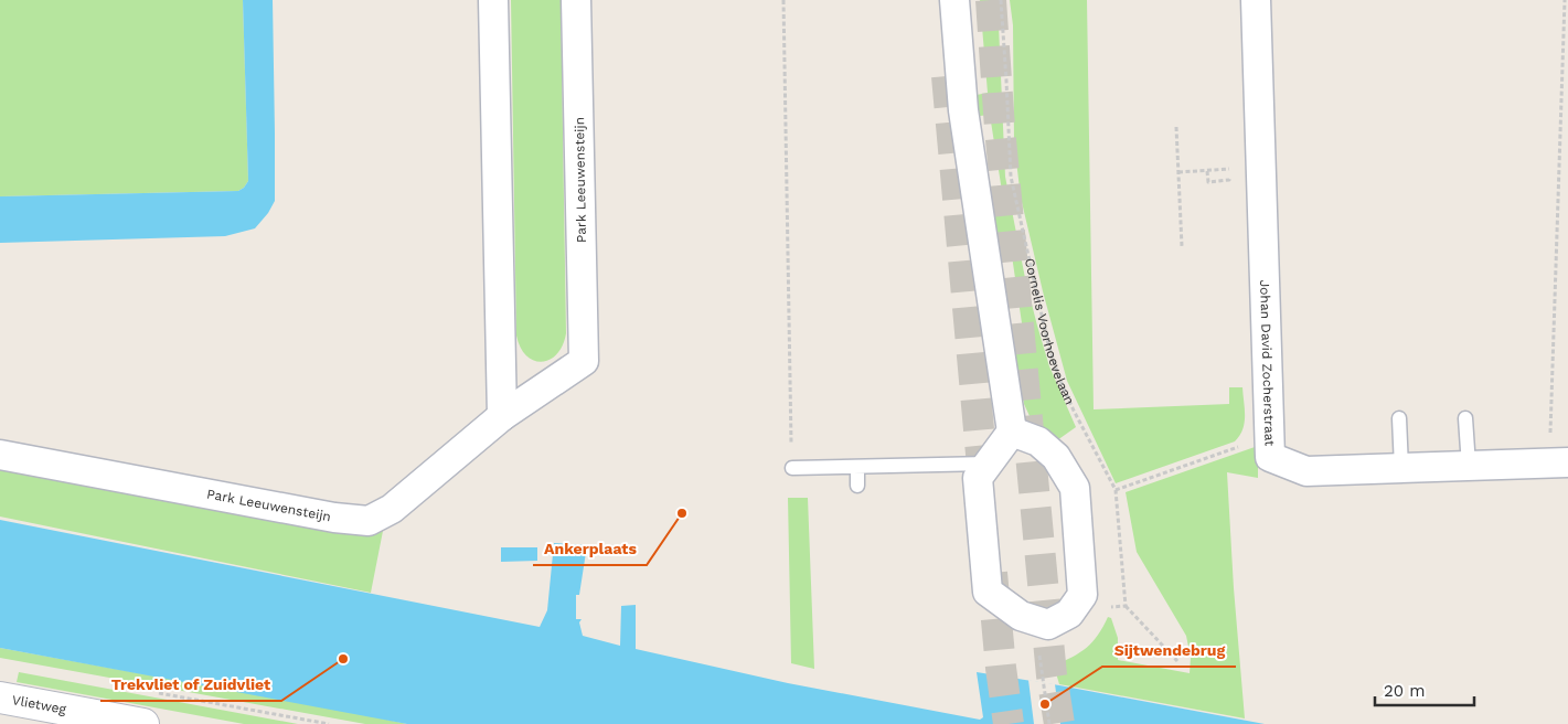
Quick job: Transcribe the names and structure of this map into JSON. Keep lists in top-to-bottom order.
{
  "streets": {
    "street": ["Park Leeuwensteijn", "Johan David Zocherstraat", "Vlietweg"],
    "path": ["Cornelis Voorhoevelaan"]
  },
  "places": ["Ankerplaats", "Trekvliet of Zuidvliet", "Sijtwendebrug"],
  "scale_bar": "20 m"
}
